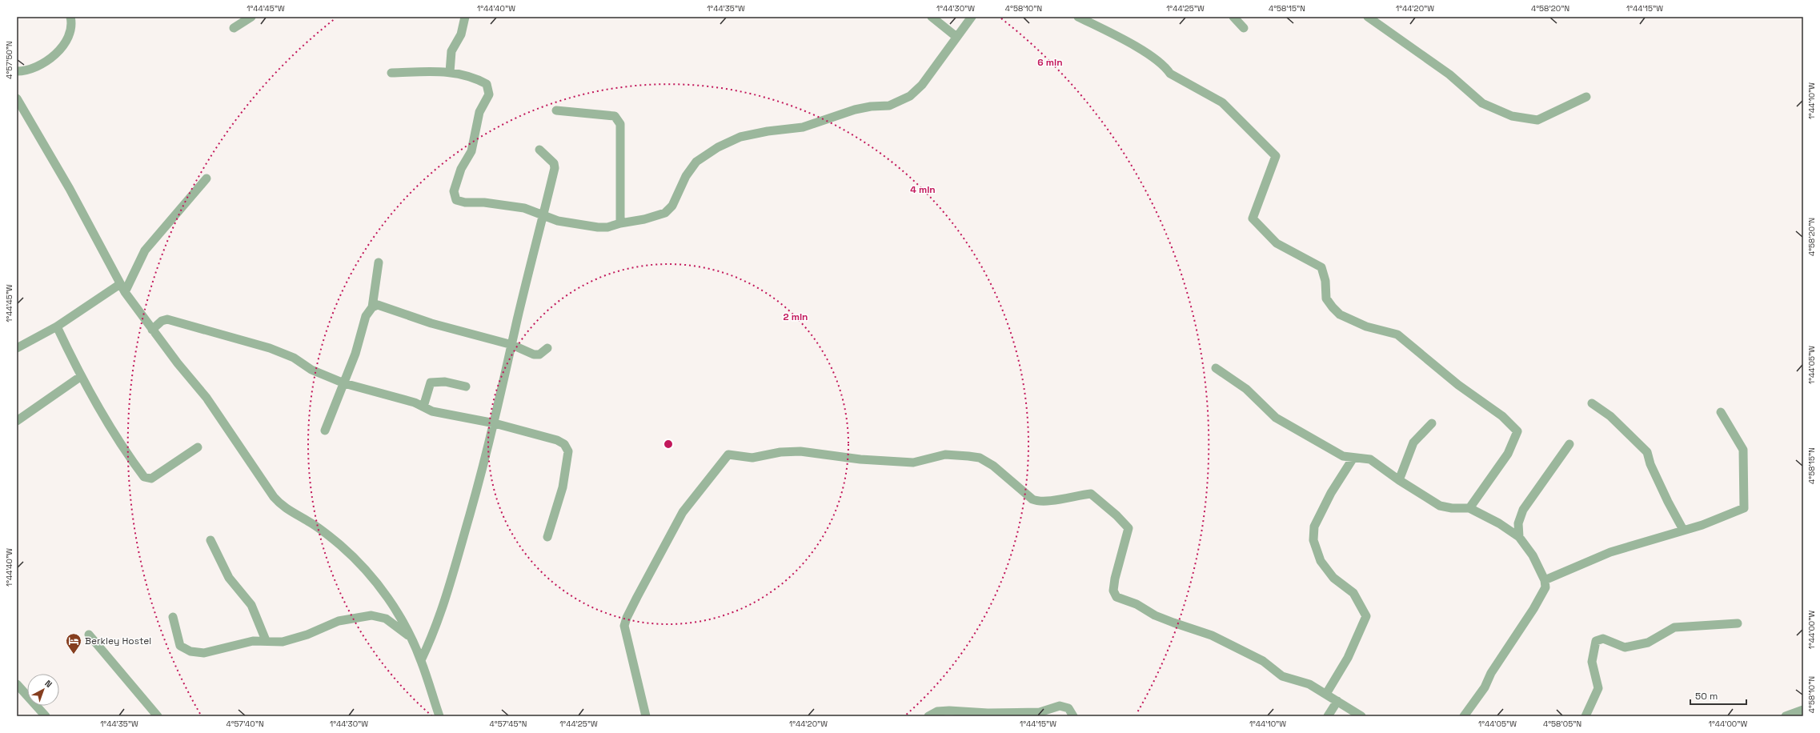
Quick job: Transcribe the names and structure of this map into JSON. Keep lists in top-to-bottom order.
{
  "places": {
    "hotel": ["Berkley Hostel"]
  },
  "scale_bar": "50 m",
  "north": "top right",
  "coordinates": [
    "1°44'45\"W",
    "1°44'40\"W",
    "1°44'35\"W",
    "1°44'30\"W",
    "4°58'10\"N",
    "1°44'25\"W",
    "4°58'15\"N",
    "1°44'20\"W",
    "4°58'20\"N",
    "1°44'15\"W",
    "4°57'50\"N",
    "1°44'10\"W",
    "1°44'05\"W",
    "1°44'00\"W",
    "4°57'40\"N",
    "4°57'45\"N",
    "4°58'05\"N"
  ],
  "rings": ["6 min", "4 min", "2 min"]
}
